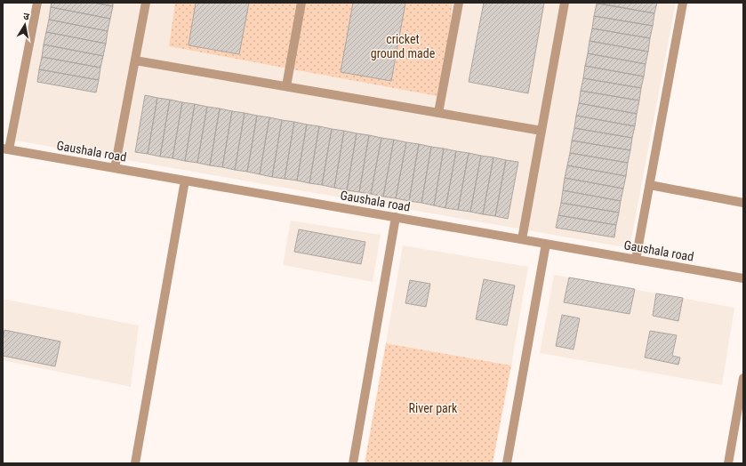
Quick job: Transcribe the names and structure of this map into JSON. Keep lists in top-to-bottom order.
{
  "streets": {
    "street": ["Gaushala road"]
  },
  "parks": ["cricket ground made", "River park"],
  "north": "top"
}
